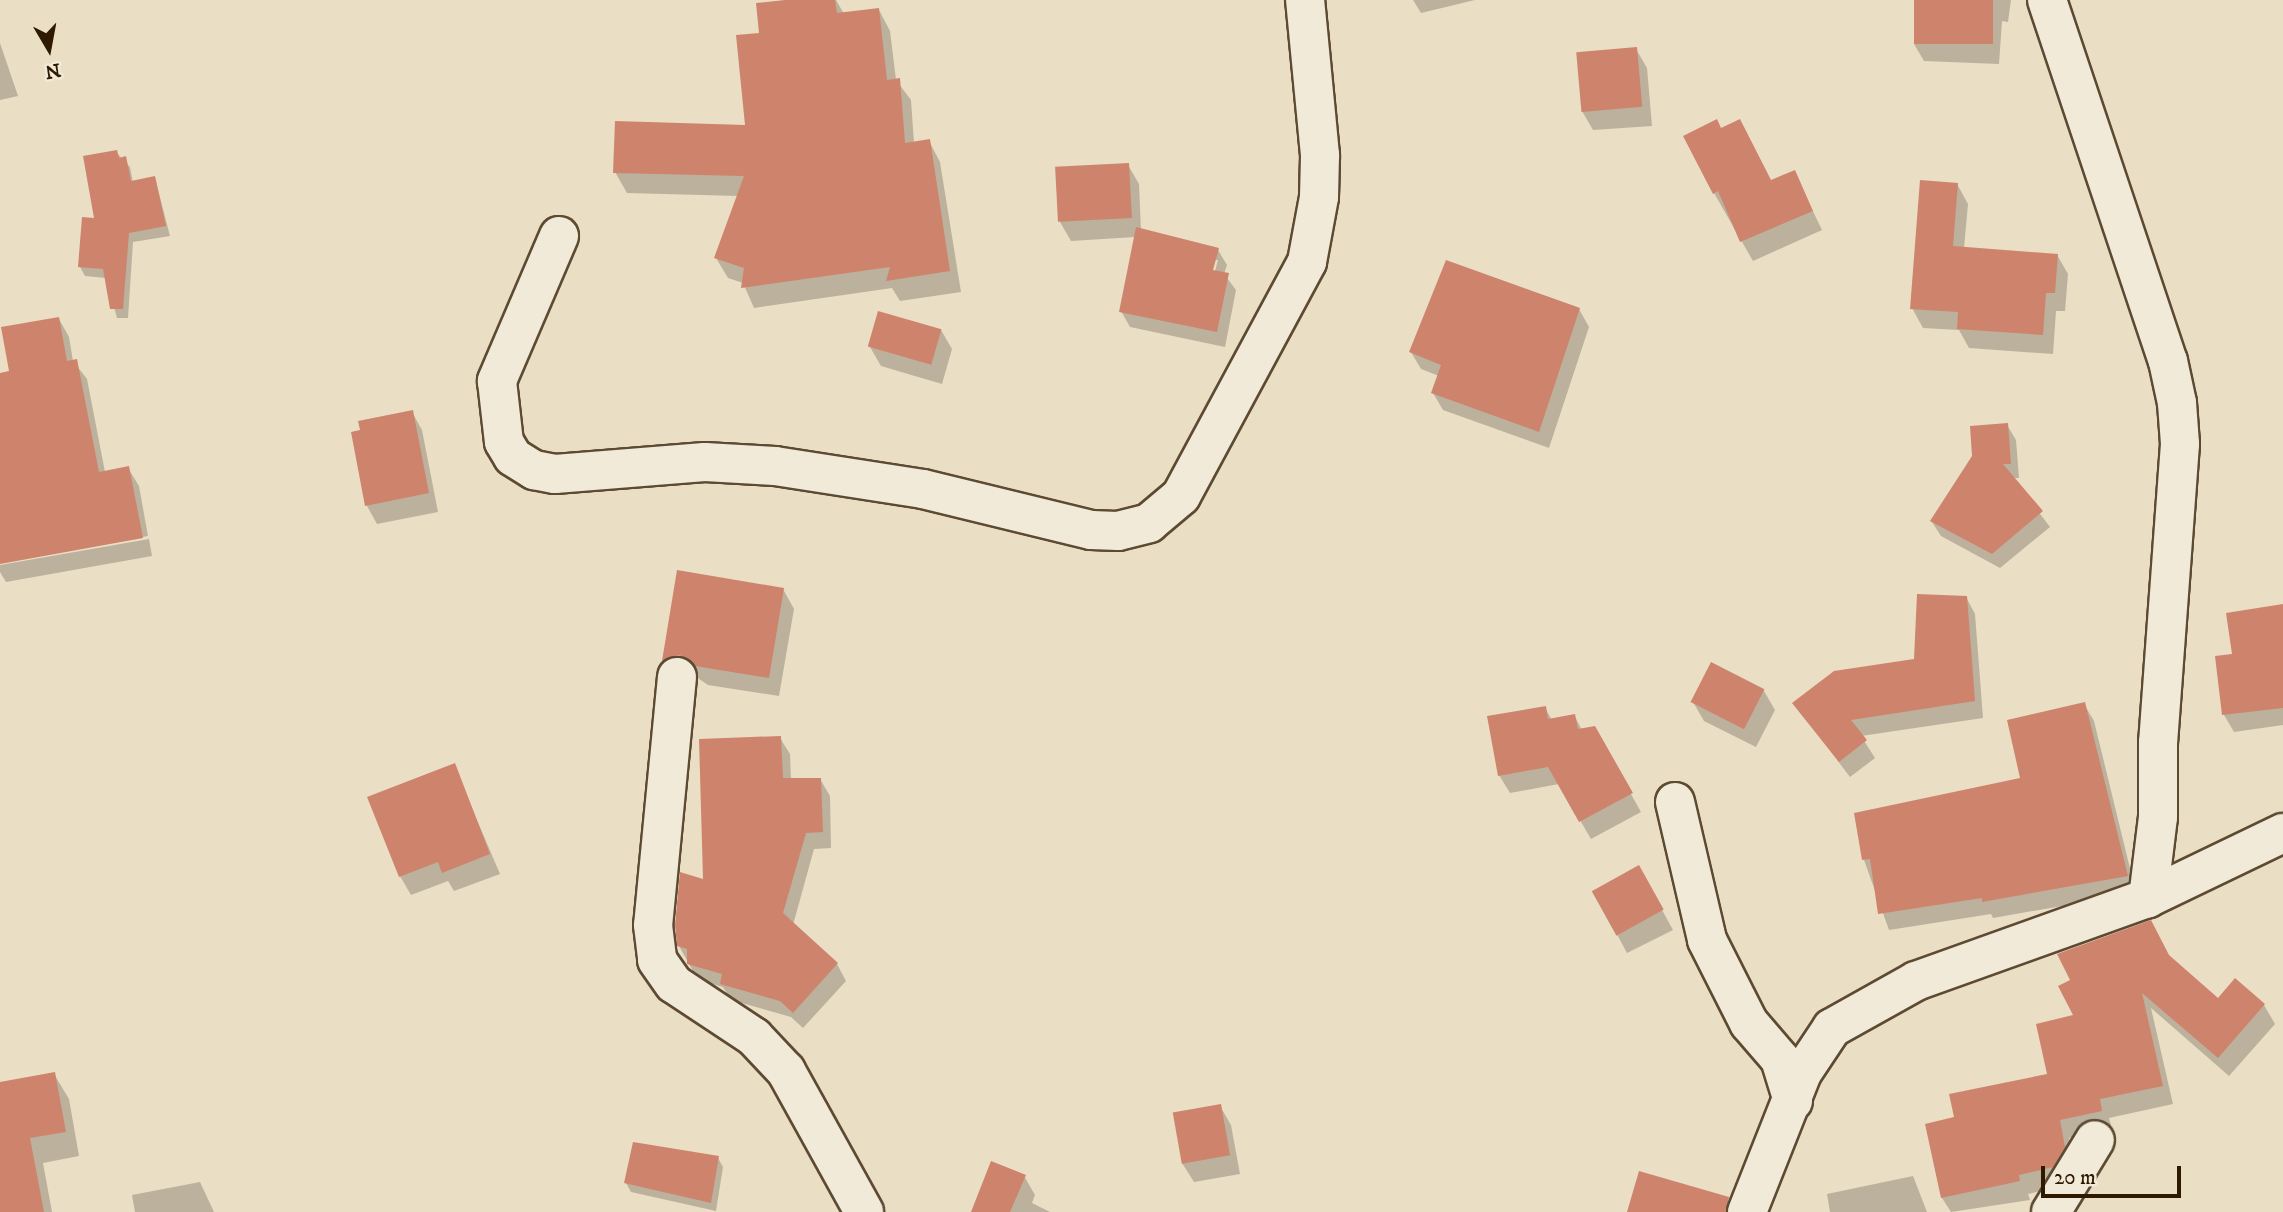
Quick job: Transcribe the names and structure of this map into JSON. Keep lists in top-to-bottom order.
{
  "scale_bar": "20 m",
  "north": "bottom"
}
